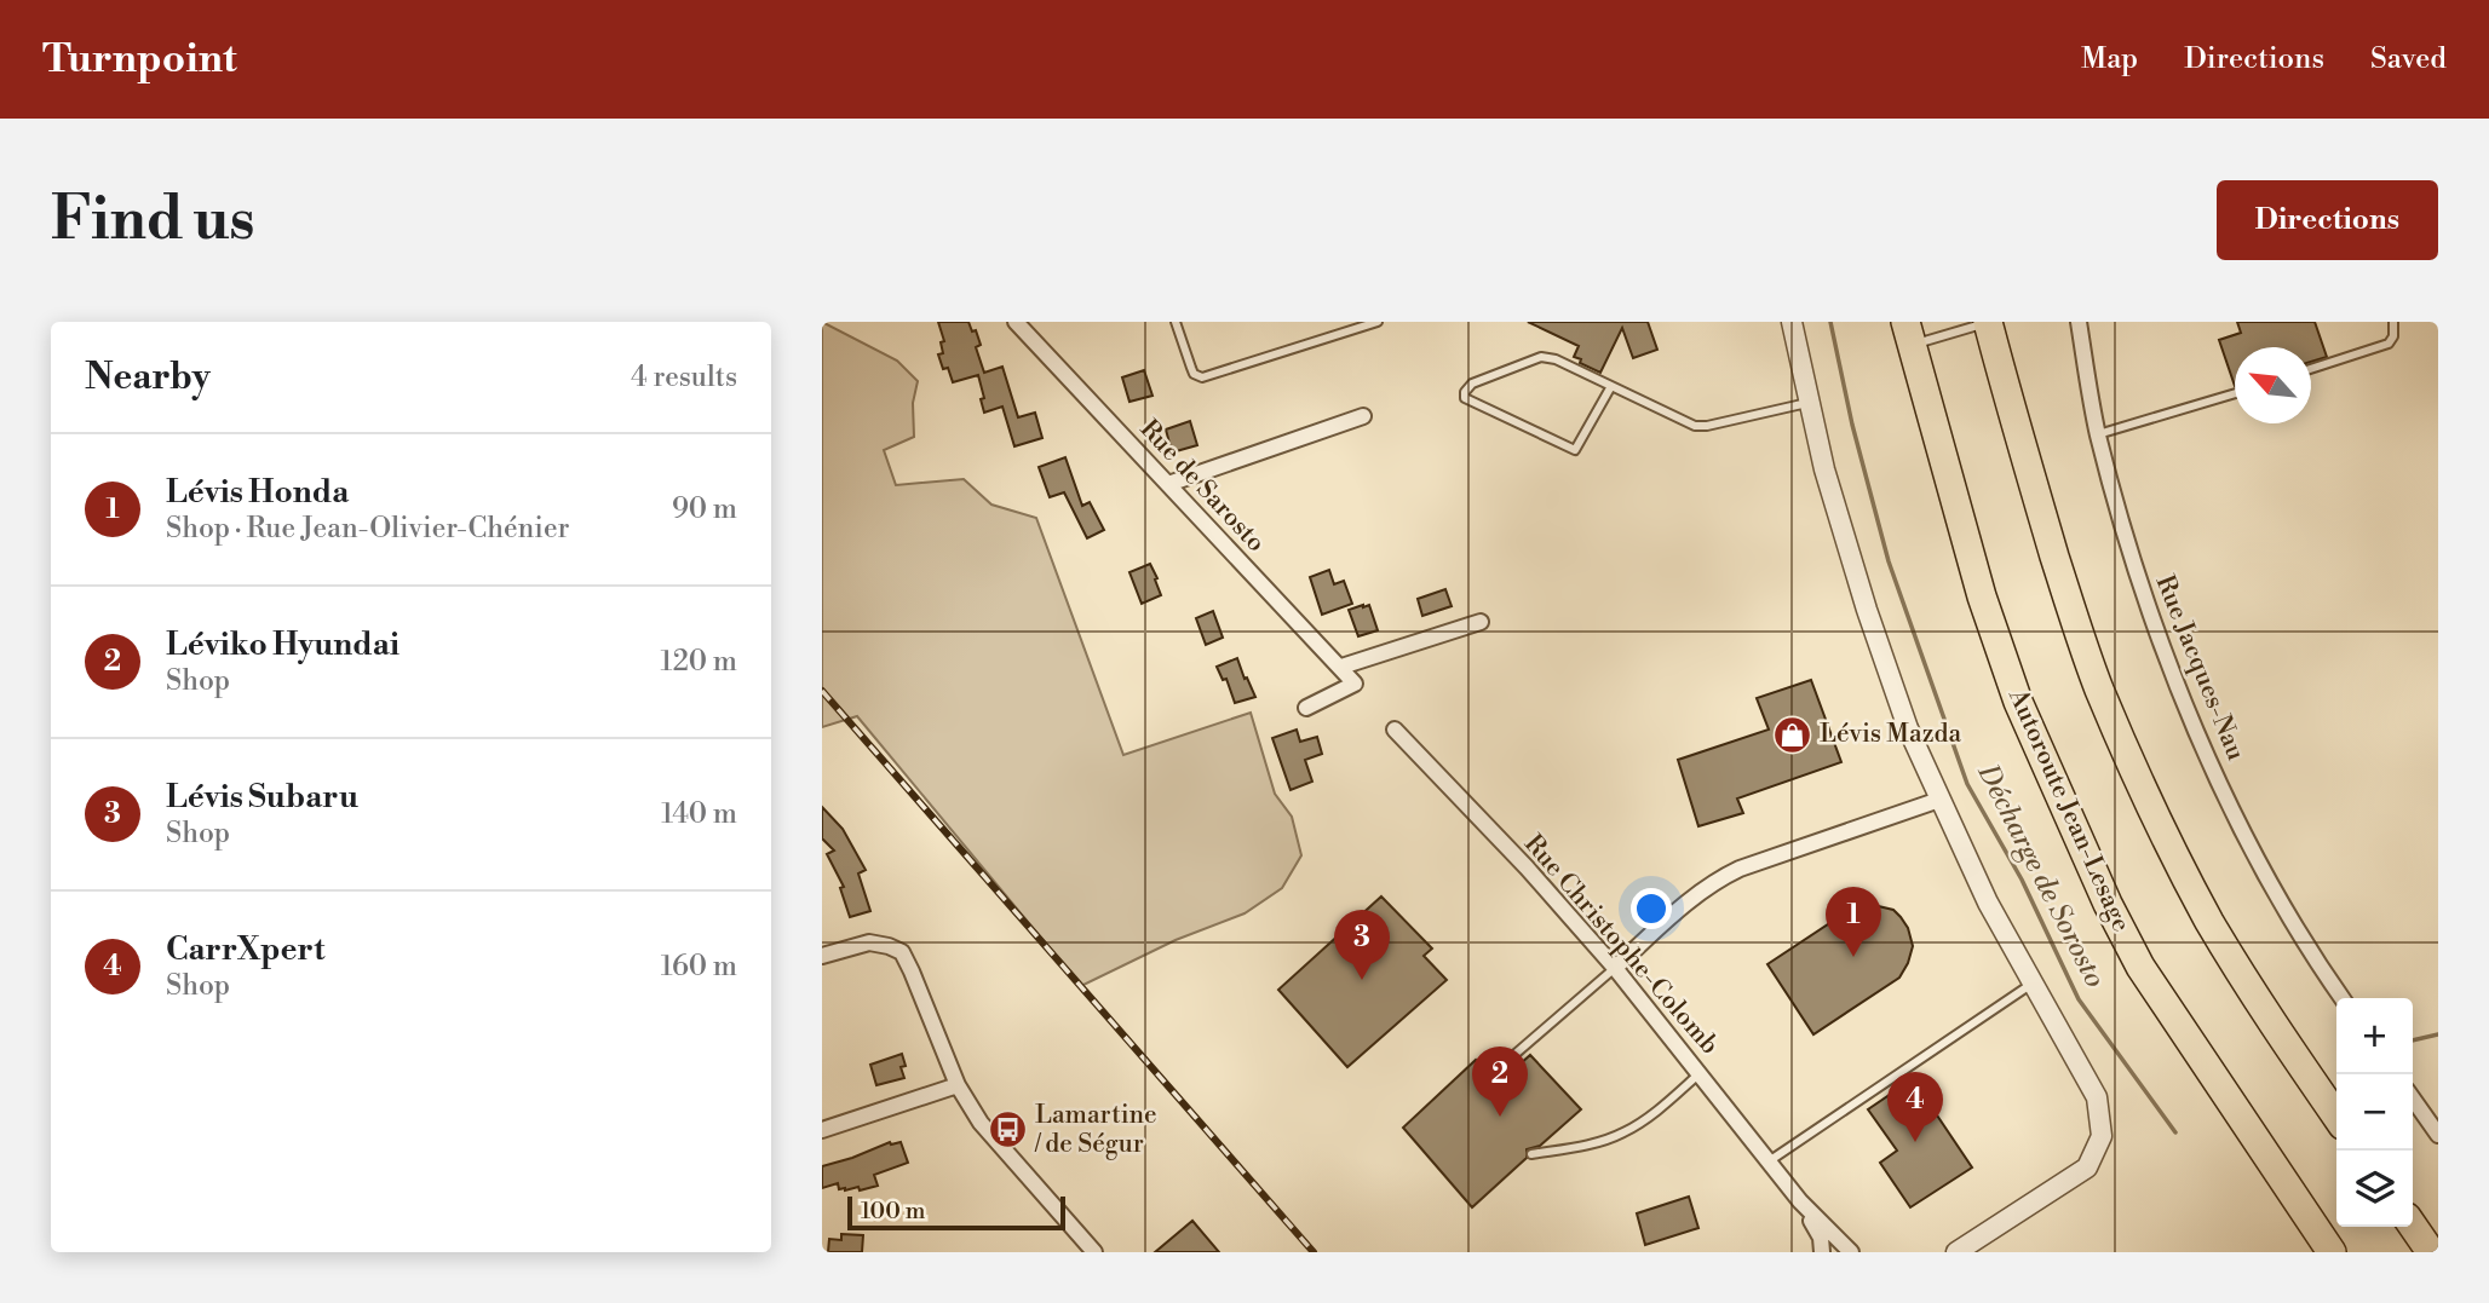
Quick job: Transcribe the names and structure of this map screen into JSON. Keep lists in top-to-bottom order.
{
  "streets": {
    "highway": ["Autoroute Jean-Lesage"],
    "street": ["Rue de Sarosto", "Rue Jacques-Nau", "Rue Christophe-Colomb"]
  },
  "water": ["Décharge de Sorosto"],
  "places": {
    "shop": ["Lévis Mazda"],
    "bus stop": ["Lamartine / de Ségur"]
  },
  "scale_bar": "100 m",
  "north": "top left",
  "page": {
    "header": "Turnpoint",
    "nav": ["Map", "Directions", "Saved"],
    "buttons": "Directions",
    "title": "Find us",
    "heading": ["Nearby", "4 results"],
    "list": [
      {
        "mark": "1",
        "name": "Lévis Honda",
        "note": "Shop · Rue Jean-Olivier-Chénier",
        "value": "90 m"
      },
      {
        "mark": "2",
        "name": "Léviko Hyundai",
        "note": "Shop",
        "value": "120 m"
      },
      {
        "mark": "3",
        "name": "Lévis Subaru",
        "note": "Shop",
        "value": "140 m"
      },
      {
        "mark": "4",
        "name": "CarrXpert",
        "note": "Shop",
        "value": "160 m"
      }
    ],
    "pins": [
      "1",
      "3",
      "2",
      "4"
    ],
    "map_buttons": ["+", "−"],
    "scale": "100 m"
  }
}
